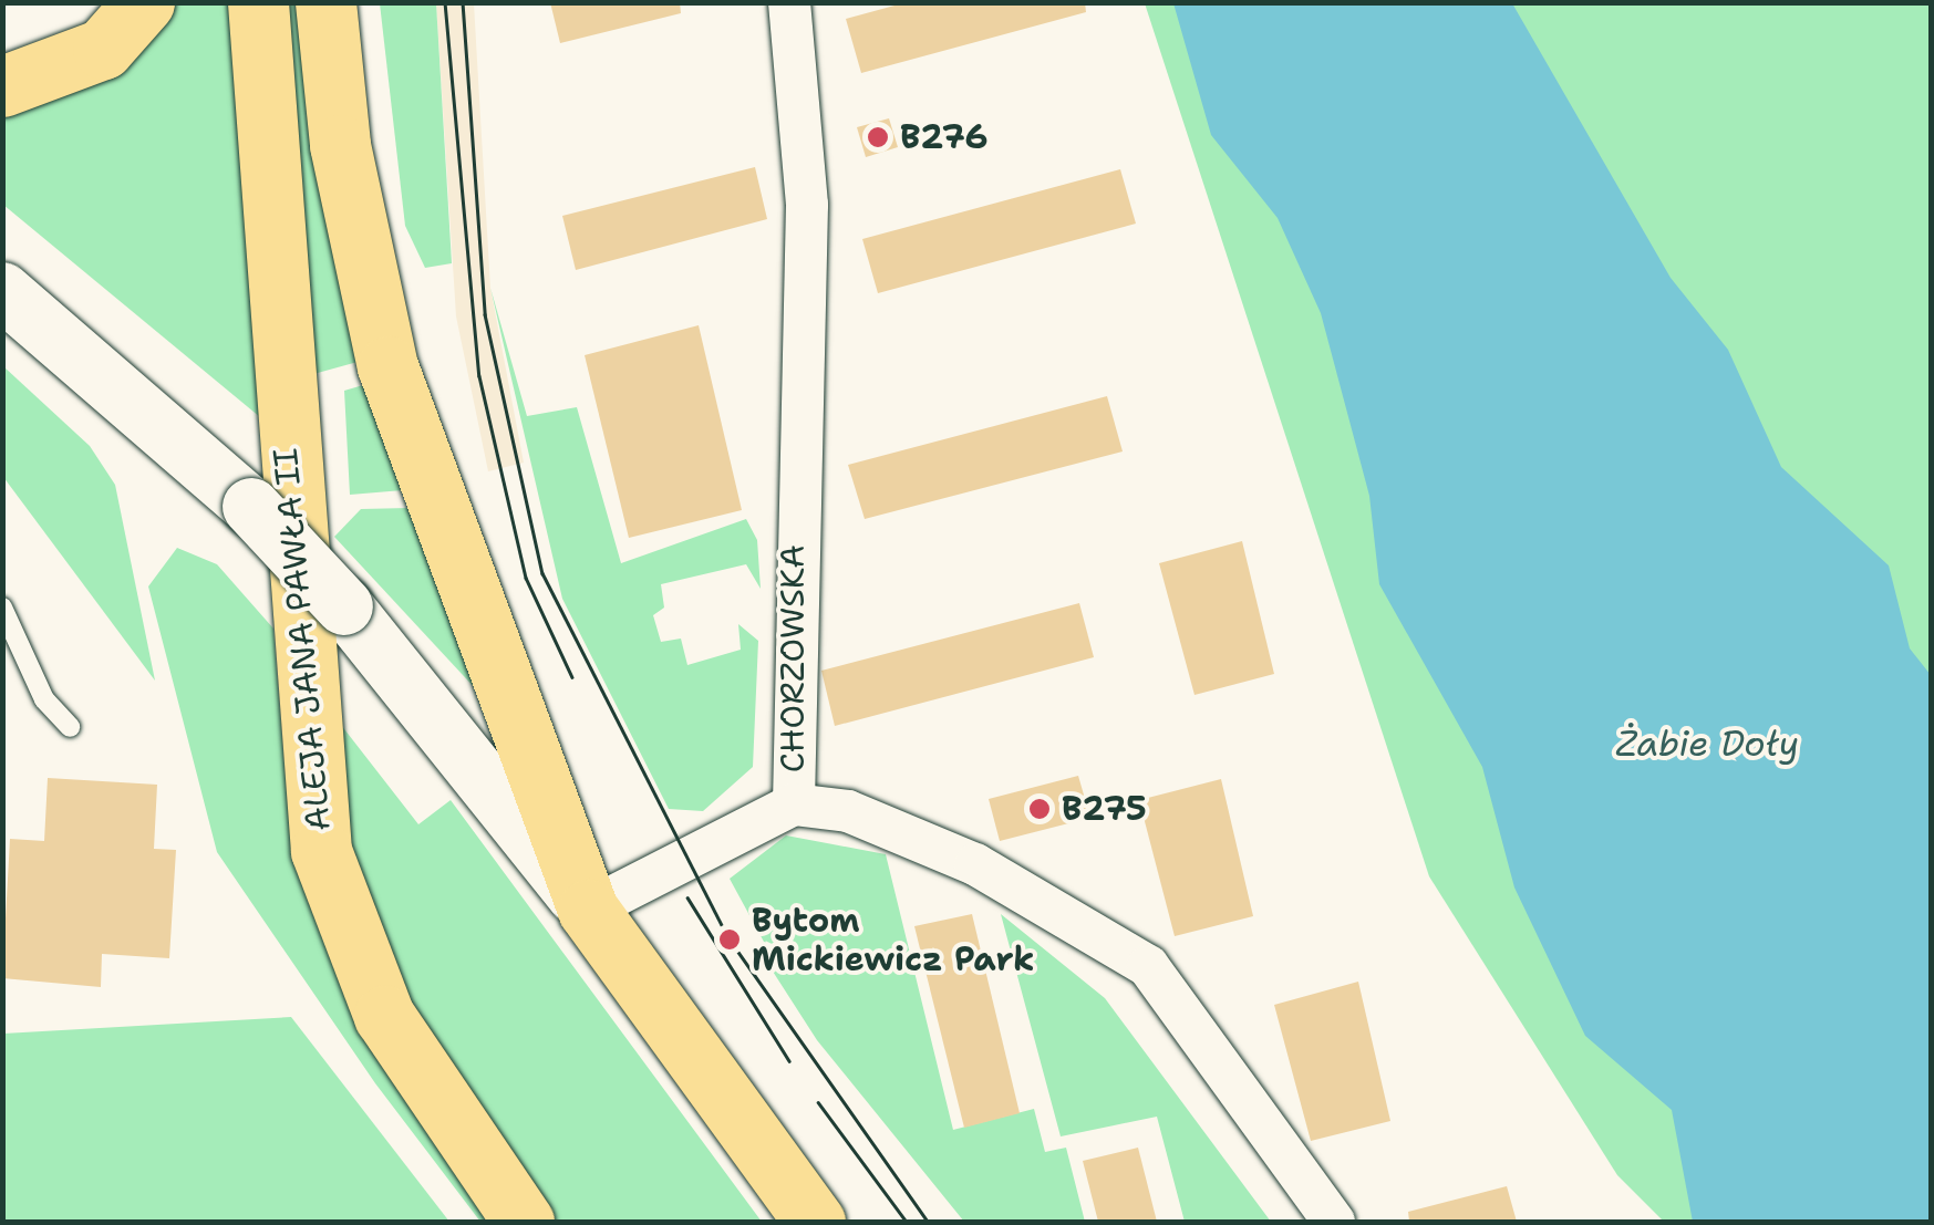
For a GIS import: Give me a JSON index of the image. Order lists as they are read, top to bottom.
{
  "streets": {
    "main road": ["ALEJA JANA PAWŁA II"],
    "street": ["CHORZOWSKA"]
  },
  "water": ["Żabie Doły"],
  "places": ["B276", "B275", "Bytom Mickiewicz Park"]
}
